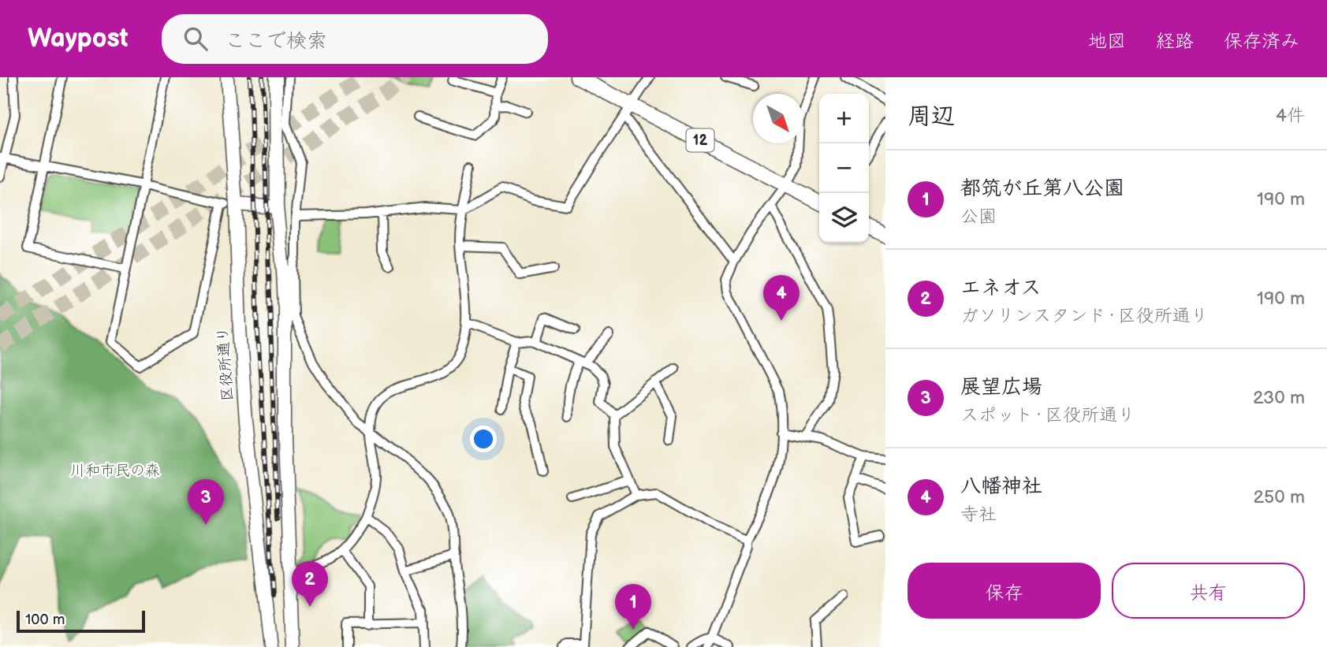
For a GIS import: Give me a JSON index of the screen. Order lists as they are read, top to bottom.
{
  "streets": {
    "main road": ["12"],
    "street": ["区役所通り"]
  },
  "parks": ["川和市民の森"],
  "scale_bar": "100 m",
  "north": "bottom right",
  "page": {
    "header": "Waypost",
    "search": "ここで検索",
    "nav": ["地図", "経路", "保存済み"],
    "heading": ["周辺", "4件"],
    "map_buttons": ["+", "−"],
    "list": [
      {
        "mark": "1",
        "name": "都筑が丘第八公園",
        "note": "公園",
        "value": "190 m"
      },
      {
        "mark": "2",
        "name": "エネオス",
        "note": "ガソリンスタンド · 区役所通り",
        "value": "190 m"
      },
      {
        "mark": "3",
        "name": "展望広場",
        "note": "スポット · 区役所通り",
        "value": "230 m"
      },
      {
        "mark": "4",
        "name": "八幡神社",
        "note": "寺社",
        "value": "250 m"
      }
    ],
    "pins": [
      "4",
      "3",
      "2",
      "1"
    ],
    "buttons": ["保存", "共有"],
    "scale": "100 m"
  }
}
